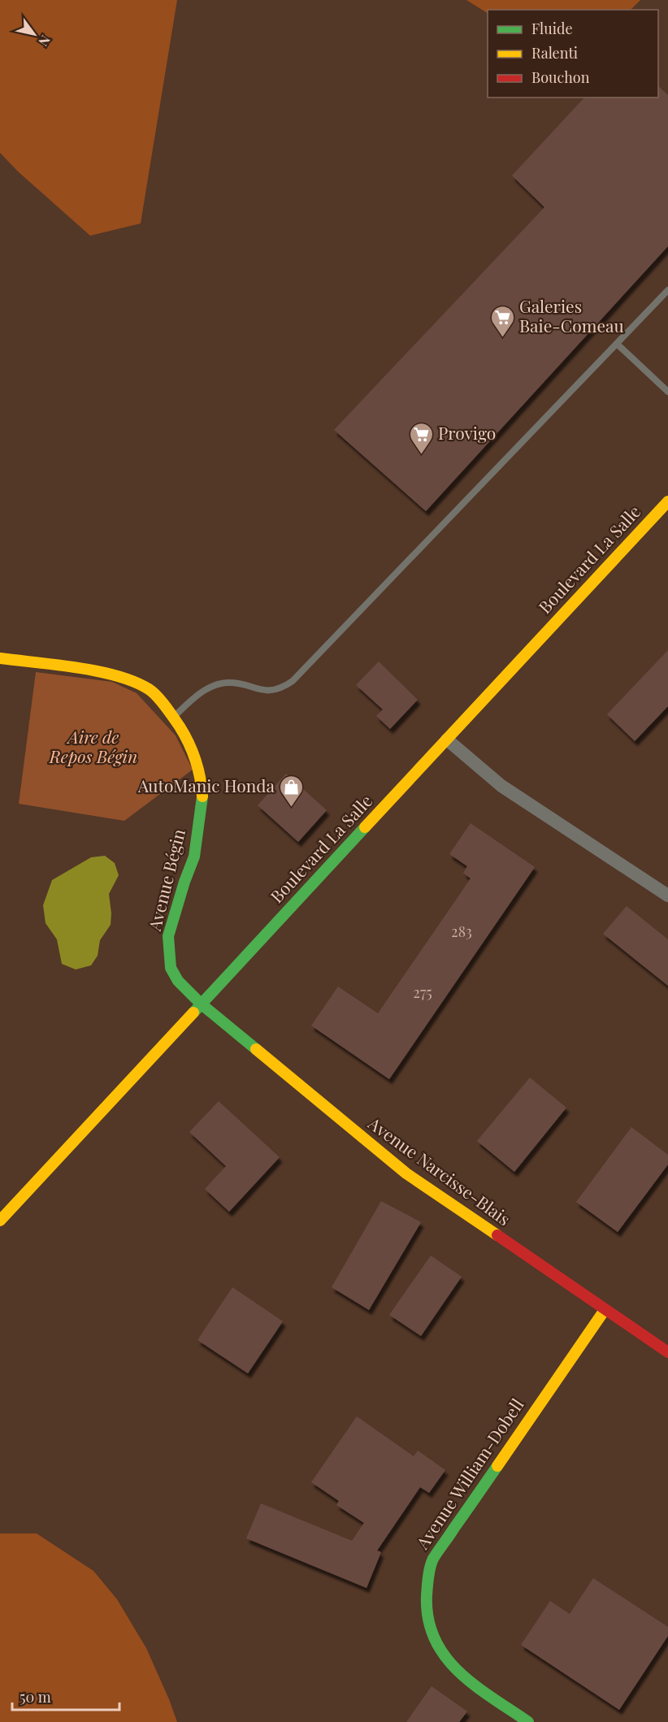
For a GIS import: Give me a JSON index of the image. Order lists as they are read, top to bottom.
{
  "streets": {
    "street": [
      "Boulevard La Salle",
      "Avenue Bégin",
      "Avenue Narcisse-Blais",
      "Avenue William-Dobell"
    ]
  },
  "crossings": [
    ["Boulevard La Salle", "Avenue Bégin"],
    ["Boulevard La Salle", "Avenue Narcisse-Blais"],
    ["Avenue Bégin", "Avenue Narcisse-Blais"],
    ["Avenue Narcisse-Blais", "Avenue William-Dobell"]
  ],
  "parks": ["Aire de Repos Bégin"],
  "places": {
    "supermarket": ["Galeries Baie-Comeau", "Provigo"],
    "shop": ["AutoManic Honda"]
  },
  "house_numbers": ["283", "275"],
  "legend": ["Fluide", "Ralenti", "Bouchon"],
  "scale_bar": "50 m",
  "north": "bottom right"
}
